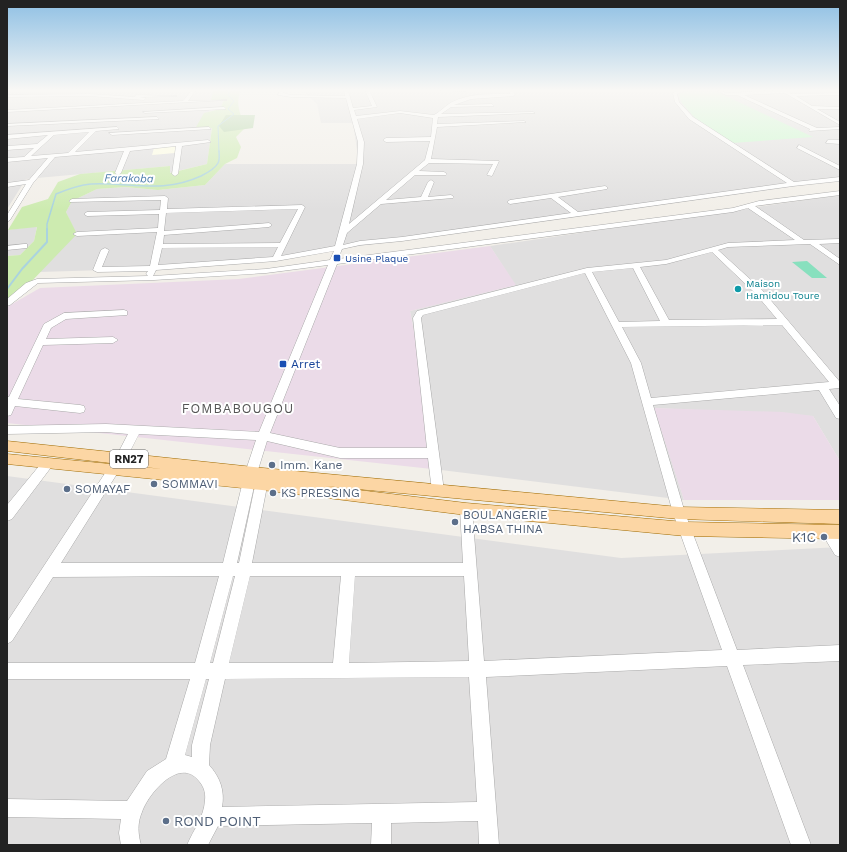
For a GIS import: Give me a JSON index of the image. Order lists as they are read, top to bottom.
{
  "streets": {
    "main road": ["RN27"]
  },
  "districts": ["FOMBABOUGOU"],
  "water": ["Farakoba"],
  "places": {
    "transit": ["Usine Plaque", "Arret"],
    "other": [
      "Maison Hamidou Toure",
      "Imm. Kane",
      "SOMMAVI",
      "SOMAYAF",
      "KS PRESSING",
      "BOULANGERIE HABSA THINA",
      "K1C",
      "ROND POINT"
    ]
  }
}
